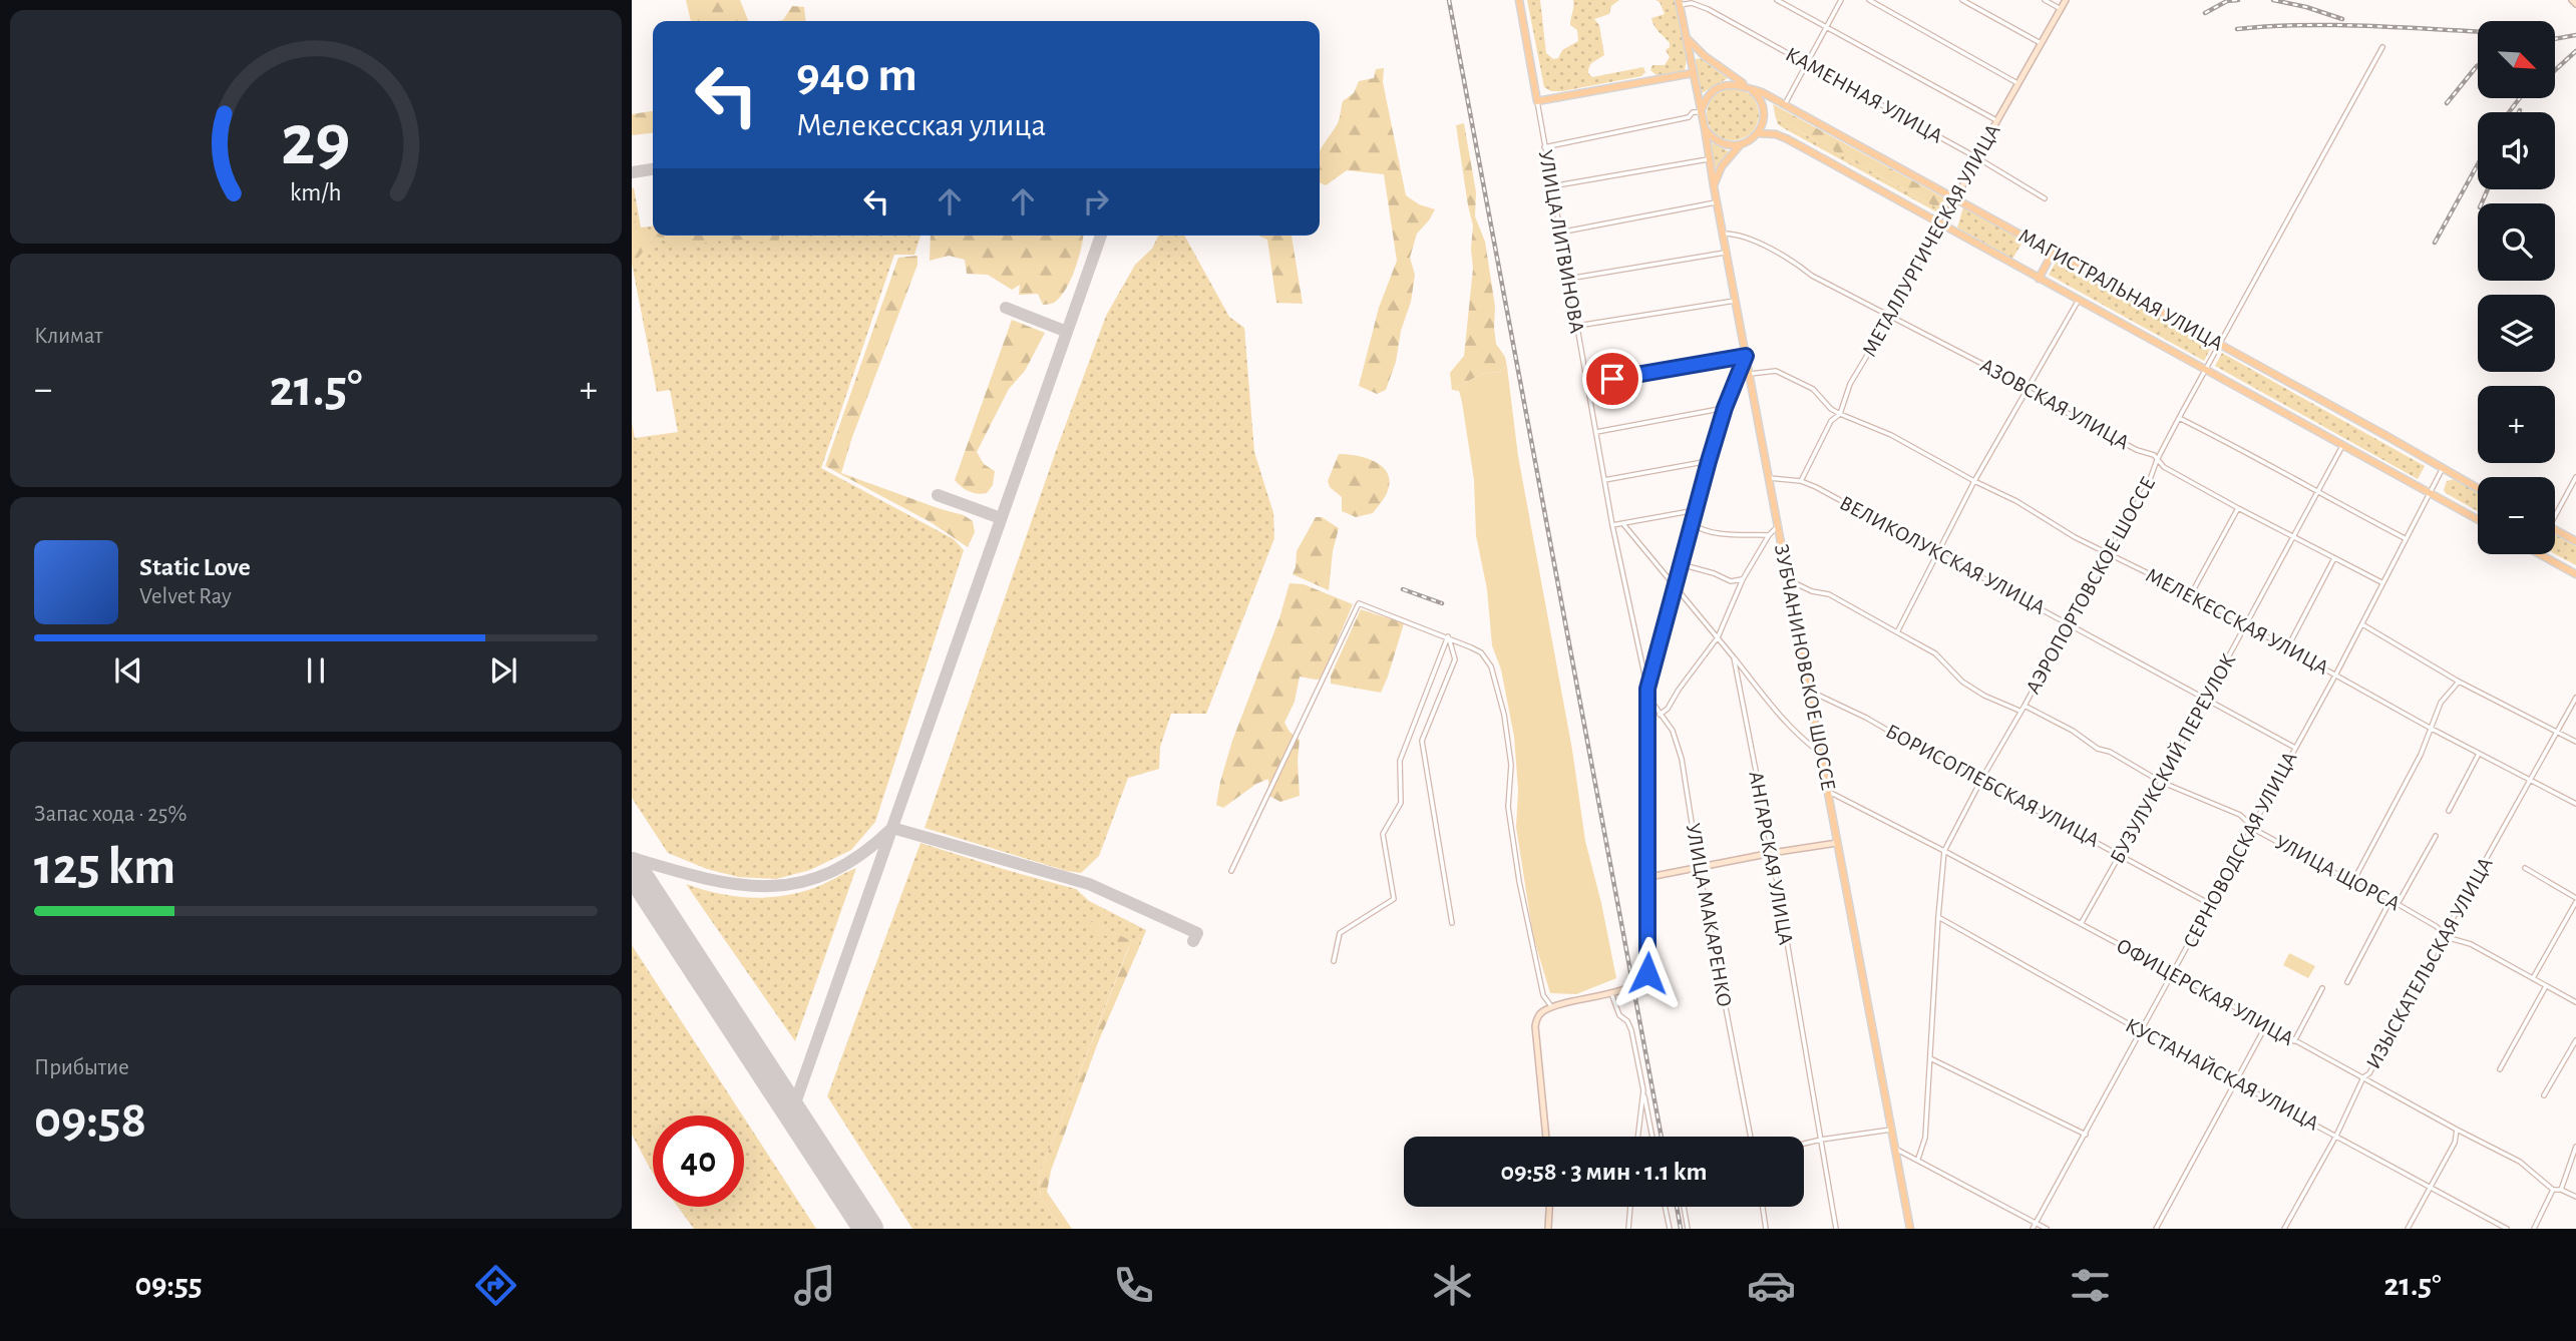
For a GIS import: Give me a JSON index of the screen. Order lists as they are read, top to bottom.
{
  "streets": {
    "main road": ["УЛИЦА ЛИТВИНОВА", "МАГИСТРАЛЬНАЯ УЛИЦА", "ЗУБЧАНИНОВСКОЕ ШОССЕ"],
    "street": [
      "КАМЕННАЯ УЛИЦА",
      "МЕТАЛЛУРГИЧЕСКАЯ УЛИЦА",
      "АЗОВСКАЯ УЛИЦА",
      "ВЕЛИКОЛУКСКАЯ УЛИЦА",
      "АЭРОПОРТОВСКОЕ ШОССЕ",
      "МЕЛЕКЕССКАЯ УЛИЦА",
      "БУЗУЛУКСКИЙ ПЕРЕУЛОК",
      "БОРИСОГЛЕБСКАЯ УЛИЦА",
      "СЕРНОВОДСКАЯ УЛИЦА",
      "АНГАРСКАЯ УЛИЦА",
      "УЛИЦА ЩОРСА",
      "УЛИЦА МАКАРЕНКО",
      "ИЗЫСКАТЕЛЬСКАЯ УЛИЦА",
      "ОФИЦЕРСКАЯ УЛИЦА",
      "КУСТАНАЙСКАЯ УЛИЦА"
    ]
  },
  "crossings": [
    ["КАМЕННАЯ УЛИЦА", "МЕТАЛЛУРГИЧЕСКАЯ УЛИЦА"],
    ["МЕТАЛЛУРГИЧЕСКАЯ УЛИЦА", "МАГИСТРАЛЬНАЯ УЛИЦА"],
    ["МЕТАЛЛУРГИЧЕСКАЯ УЛИЦА", "АЗОВСКАЯ УЛИЦА"],
    ["МЕТАЛЛУРГИЧЕСКАЯ УЛИЦА", "ВЕЛИКОЛУКСКАЯ УЛИЦА"],
    ["МЕТАЛЛУРГИЧЕСКАЯ УЛИЦА", "МЕЛЕКЕССКАЯ УЛИЦА"],
    ["УЛИЦА ЛИТВИНОВА", "УЛИЦА МАКАРЕНКО"],
    ["МАГИСТРАЛЬНАЯ УЛИЦА", "АЭРОПОРТОВСКОЕ ШОССЕ"],
    ["МАГИСТРАЛЬНАЯ УЛИЦА", "ЗУБЧАНИНОВСКОЕ ШОССЕ"],
    ["МАГИСТРАЛЬНАЯ УЛИЦА", "БУЗУЛУКСКИЙ ПЕРЕУЛОК"],
    ["МАГИСТРАЛЬНАЯ УЛИЦА", "СЕРНОВОДСКАЯ УЛИЦА"],
    ["АЗОВСКАЯ УЛИЦА", "АЭРОПОРТОВСКОЕ ШОССЕ"],
    ["АЗОВСКАЯ УЛИЦА", "ЗУБЧАНИНОВСКОЕ ШОССЕ"],
    ["АЗОВСКАЯ УЛИЦА", "БУЗУЛУКСКИЙ ПЕРЕУЛОК"],
    ["АЗОВСКАЯ УЛИЦА", "СЕРНОВОДСКАЯ УЛИЦА"],
    ["ВЕЛИКОЛУКСКАЯ УЛИЦА", "АЭРОПОРТОВСКОЕ ШОССЕ"],
    ["ВЕЛИКОЛУКСКАЯ УЛИЦА", "ЗУБЧАНИНОВСКОЕ ШОССЕ"],
    ["ВЕЛИКОЛУКСКАЯ УЛИЦА", "БУЗУЛУКСКИЙ ПЕРЕУЛОК"],
    ["ВЕЛИКОЛУКСКАЯ УЛИЦА", "СЕРНОВОДСКАЯ УЛИЦА"],
    ["АЭРОПОРТОВСКОЕ ШОССЕ", "МЕЛЕКЕССКАЯ УЛИЦА"],
    ["АЭРОПОРТОВСКОЕ ШОССЕ", "БОРИСОГЛЕБСКАЯ УЛИЦА"],
    ["АЭРОПОРТОВСКОЕ ШОССЕ", "УЛИЦА ЩОРСА"],
    ["АЭРОПОРТОВСКОЕ ШОССЕ", "ОФИЦЕРСКАЯ УЛИЦА"],
    ["АЭРОПОРТОВСКОЕ ШОССЕ", "КУСТАНАЙСКАЯ УЛИЦА"],
    ["МЕЛЕКЕССКАЯ УЛИЦА", "ЗУБЧАНИНОВСКОЕ ШОССЕ"],
    ["МЕЛЕКЕССКАЯ УЛИЦА", "БУЗУЛУКСКИЙ ПЕРЕУЛОК"],
    ["МЕЛЕКЕССКАЯ УЛИЦА", "СЕРНОВОДСКАЯ УЛИЦА"],
    ["МЕЛЕКЕССКАЯ УЛИЦА", "ИЗЫСКАТЕЛЬСКАЯ УЛИЦА"],
    ["ЗУБЧАНИНОВСКОЕ ШОССЕ", "БОРИСОГЛЕБСКАЯ УЛИЦА"],
    ["ЗУБЧАНИНОВСКОЕ ШОССЕ", "ОФИЦЕРСКАЯ УЛИЦА"],
    ["БУЗУЛУКСКИЙ ПЕРЕУЛОК", "БОРИСОГЛЕБСКАЯ УЛИЦА"],
    ["БУЗУЛУКСКИЙ ПЕРЕУЛОК", "УЛИЦА ЩОРСА"],
    ["БУЗУЛУКСКИЙ ПЕРЕУЛОК", "ОФИЦЕРСКАЯ УЛИЦА"],
    ["БОРИСОГЛЕБСКАЯ УЛИЦА", "СЕРНОВОДСКАЯ УЛИЦА"],
    ["СЕРНОВОДСКАЯ УЛИЦА", "УЛИЦА ЩОРСА"],
    ["СЕРНОВОДСКАЯ УЛИЦА", "ОФИЦЕРСКАЯ УЛИЦА"],
    ["СЕРНОВОДСКАЯ УЛИЦА", "КУСТАНАЙСКАЯ УЛИЦА"],
    ["УЛИЦА ЩОРСА", "ИЗЫСКАТЕЛЬСКАЯ УЛИЦА"],
    ["ИЗЫСКАТЕЛЬСКАЯ УЛИЦА", "ОФИЦЕРСКАЯ УЛИЦА"],
    ["ИЗЫСКАТЕЛЬСКАЯ УЛИЦА", "КУСТАНАЙСКАЯ УЛИЦА"]
  ],
  "north": "bottom right",
  "page": {
    "map_buttons": ["+", "−"],
    "turn": ["940 m", "Мелекесская улица"],
    "tile": [
      "Климат",
      ["Запас хода · 25%", "125 km"],
      ["Прибытие", "09:58"]
    ],
    "heat": ["−", "21.5°", "+"],
    "song": ["Static Love", "Velvet Ray"],
    "limit": "40",
    "trip": "09:58 · 3 мин · 1.1 km",
    "tabs": ["09:55", "21.5°"],
    "gauge": ["29", "km/h"]
  }
}
